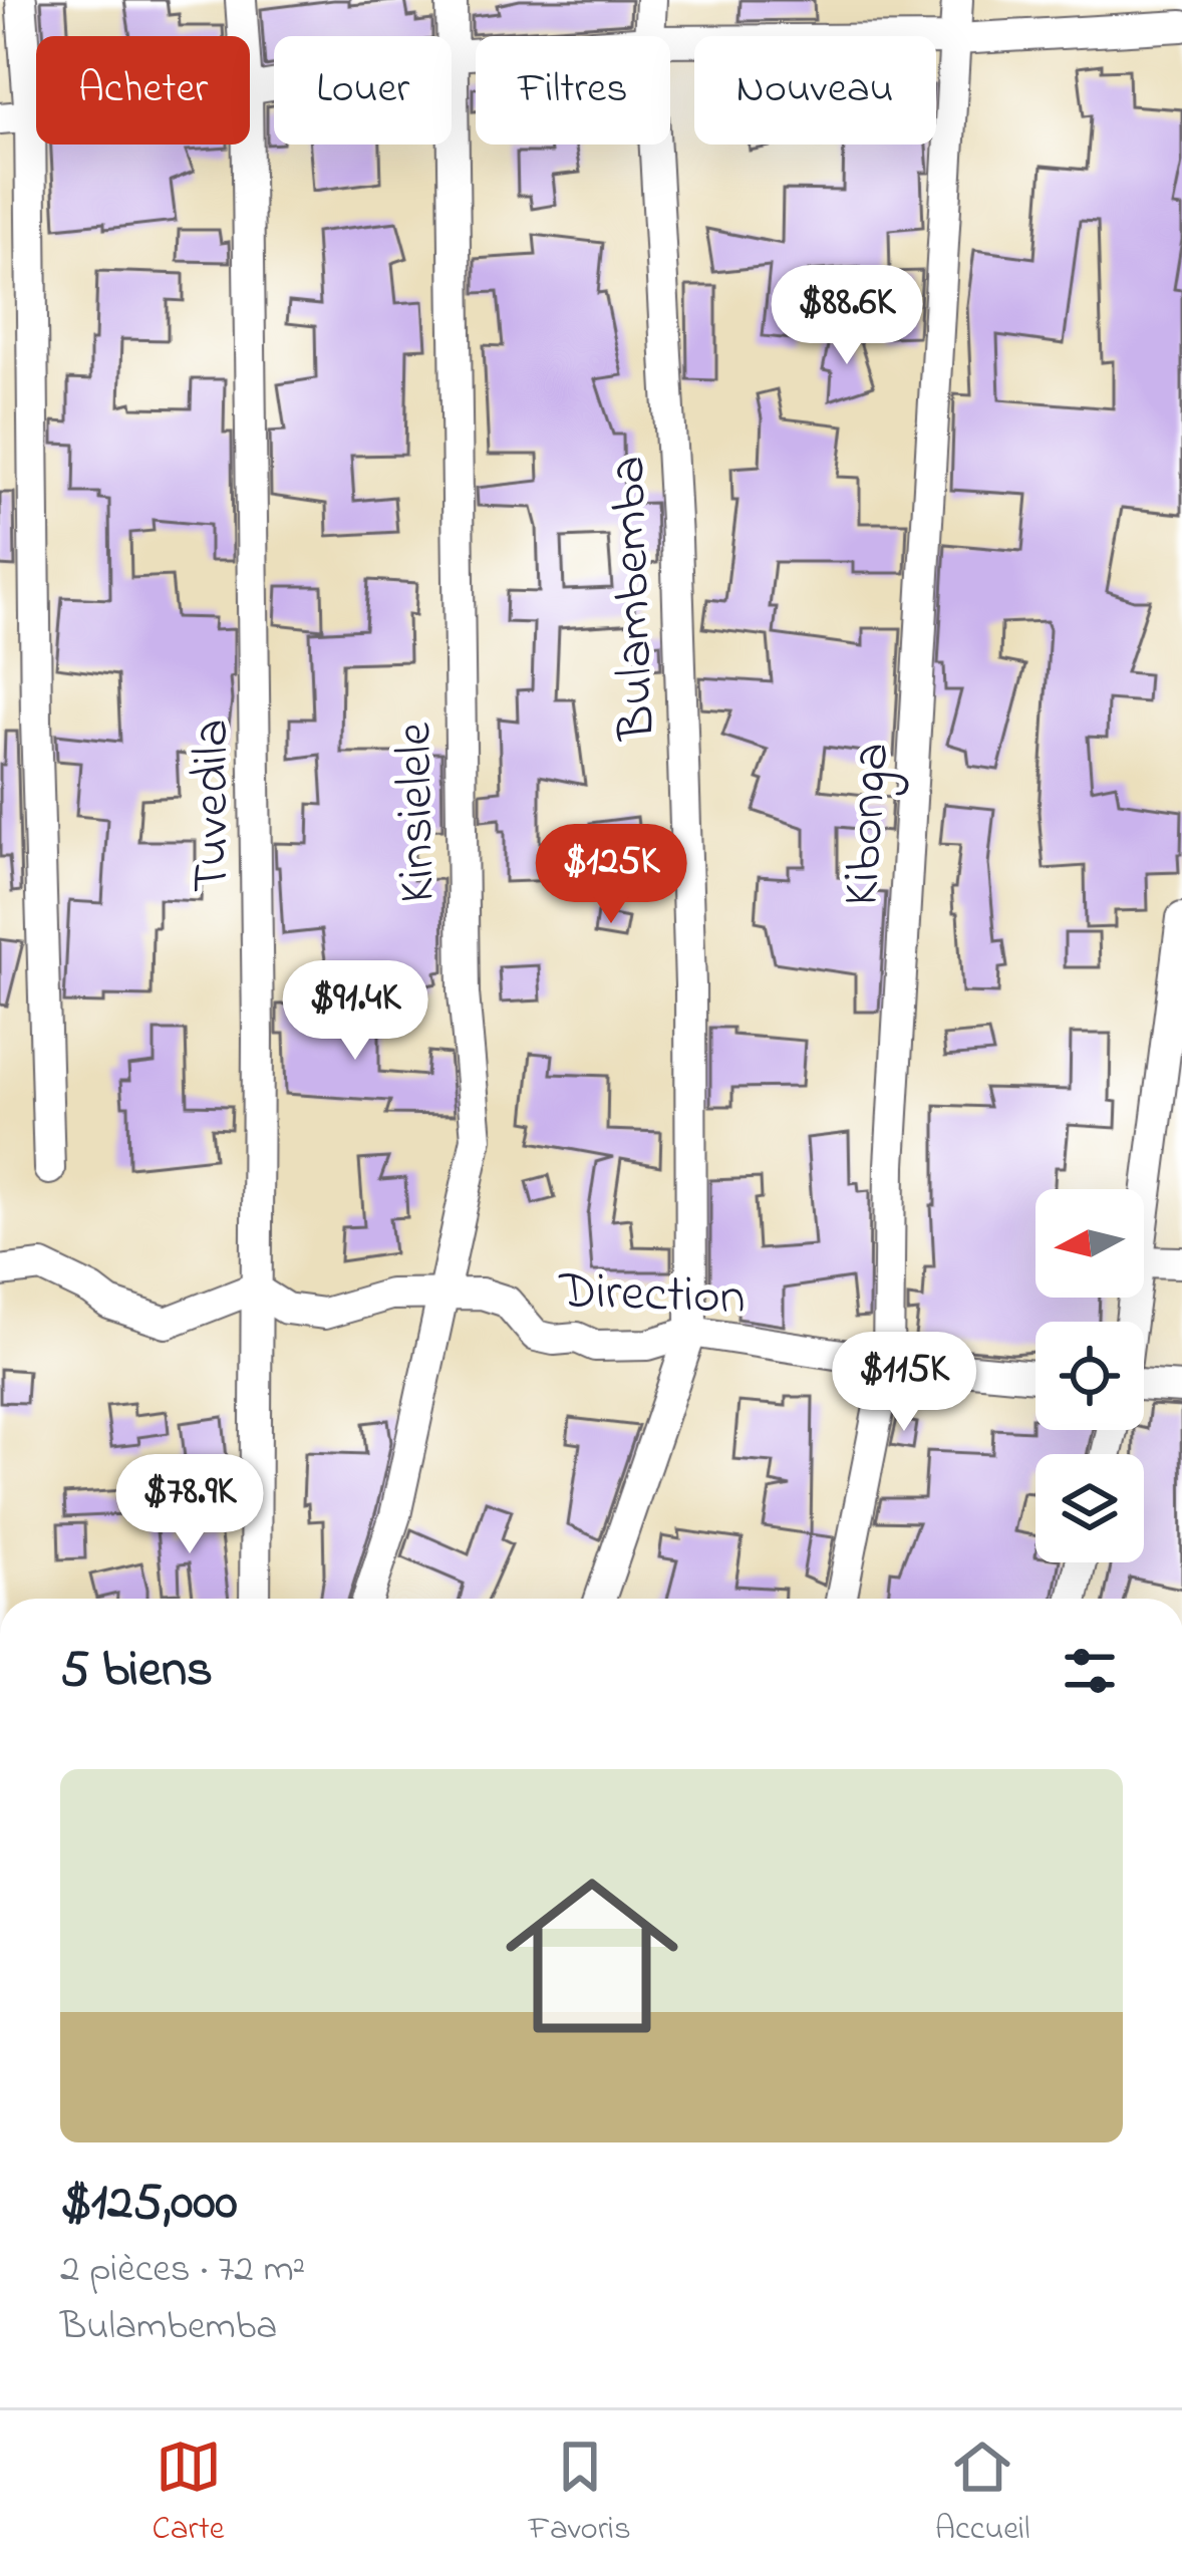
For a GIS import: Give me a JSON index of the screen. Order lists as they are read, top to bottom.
{
  "streets": {
    "street": [
      "Bulambemba",
      "Tuvedila",
      "Kinsielele",
      "Kibonga",
      "Direction"
    ]
  },
  "crossings": [
    ["Bulambemba", "Direction"],
    ["Tuvedila", "Direction"],
    ["Kinsielele", "Direction"],
    ["Kibonga", "Direction"]
  ],
  "north": "left",
  "page": {
    "chip": [
      "Acheter",
      "Louer",
      "Filtres",
      "Nouveau"
    ],
    "price": [
      "$88.6K",
      "$125K",
      "$91.4K",
      "$115K",
      "$78.9K"
    ],
    "heading": "5 biens",
    "list": [
      {
        "name": "$125,000",
        "note": "2 pièces · 72 m² · Bulambemba"
      }
    ],
    "tabs": ["Carte", "Favoris", "Accueil"]
  }
}
